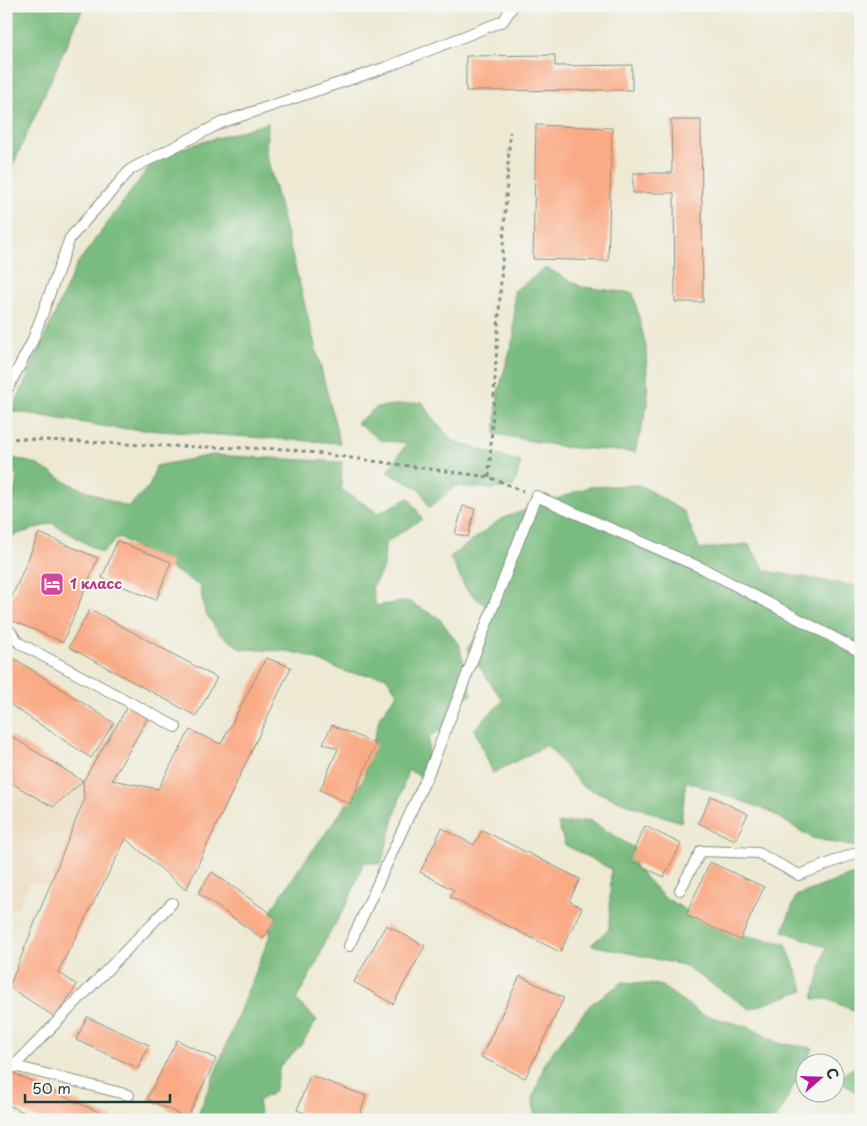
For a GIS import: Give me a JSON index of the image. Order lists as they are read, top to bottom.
{
  "places": {
    "hotel": ["1 класс"]
  },
  "scale_bar": "50 m",
  "north": "right"
}
